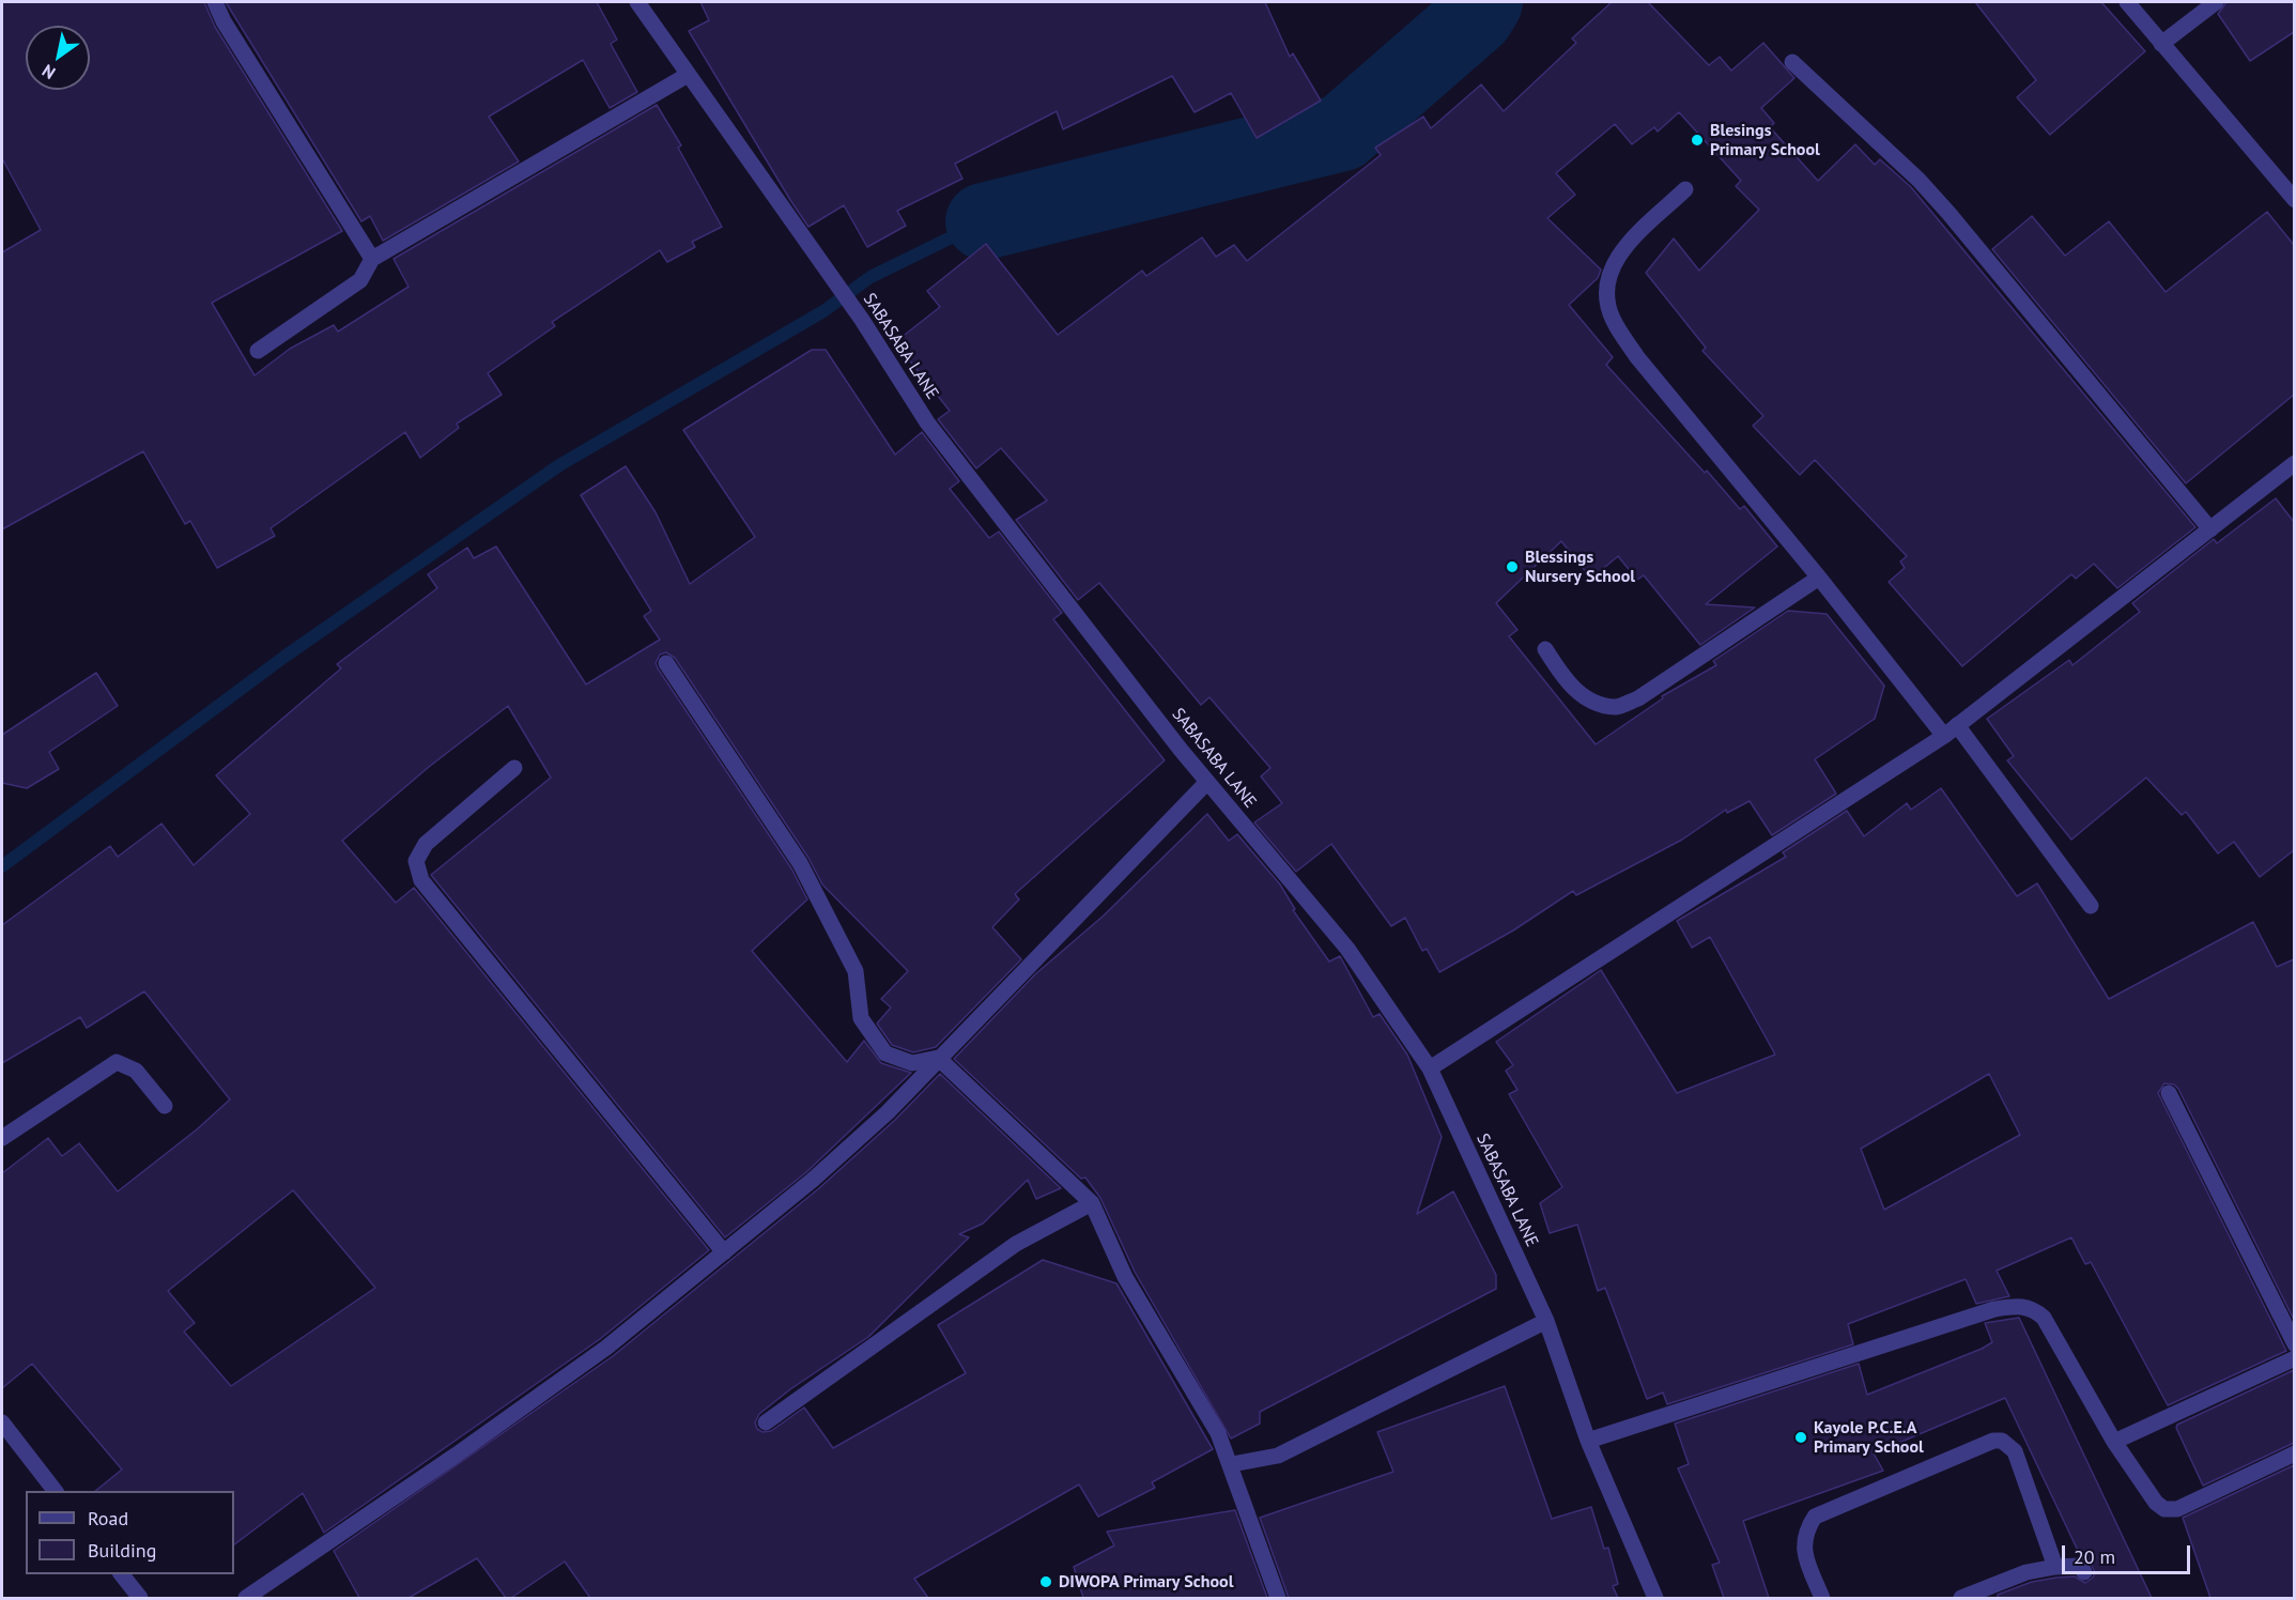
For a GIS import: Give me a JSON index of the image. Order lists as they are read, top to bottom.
{
  "streets": {
    "street": ["SABASABA LANE"]
  },
  "places": [
    "Blesings Primary School",
    "Blessings Nursery School",
    "Kayole P.C.E.A Primary School",
    "DIWOPA Primary School"
  ],
  "legend": ["Road", "Building"],
  "scale_bar": "20 m",
  "north": "bottom left"
}
